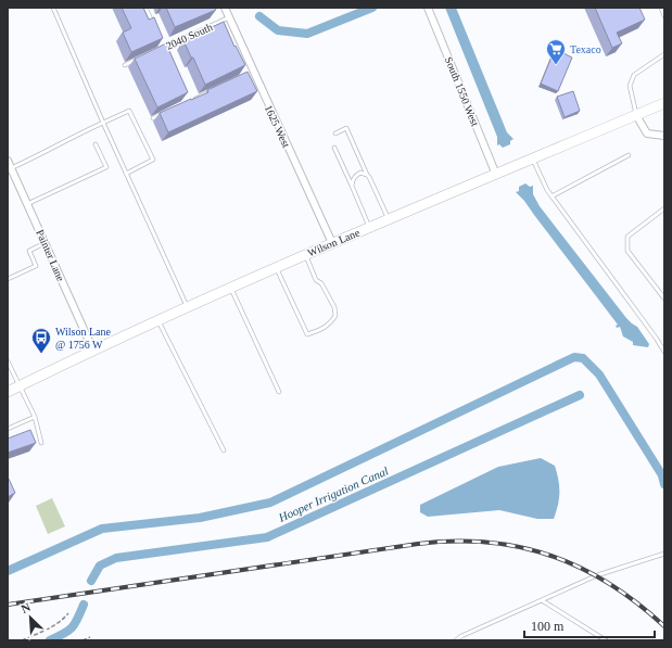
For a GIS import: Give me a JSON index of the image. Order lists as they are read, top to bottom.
{
  "streets": {
    "main road": ["Wilson Lane"],
    "street": ["South 1550 West", "1625 West", "Painter Lane"],
    "lane": ["2040 South"]
  },
  "crossings": [
    ["2040 South", "1625 West"],
    ["South 1550 West", "Wilson Lane"],
    ["1625 West", "Wilson Lane"],
    ["Wilson Lane", "Painter Lane"]
  ],
  "water": ["Hooper Irrigation Canal"],
  "places": {
    "supermarket": ["Texaco"],
    "bus stop": ["Wilson Lane @ 1756 W"]
  },
  "scale_bar": "100 m",
  "north": "top left"
}
